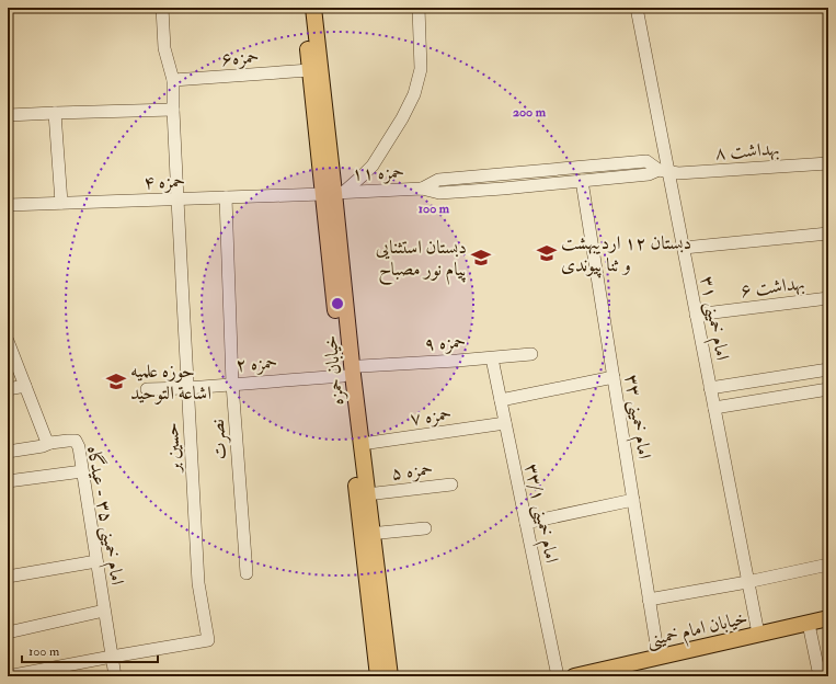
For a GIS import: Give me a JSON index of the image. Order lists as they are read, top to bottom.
{
  "streets": {
    "main road": ["خیابان حمزه", "خیابان امام خمینی"],
    "street": [
      "حمزه۶",
      "بهداشت ۸",
      "حمزه ۱۱",
      "حمزه ۴",
      "بهداشت ۶",
      "امام خمینی ۳۱",
      "حمزه ۹",
      "حمزه ۲",
      "حمزه ۷",
      "امام خمینی ۳۳",
      "نصرت",
      "حسین بر",
      "حمزه ۵",
      "امام خمینی ۳۳/۱",
      "امام خمینی ۳۵ - عیدگاه"
    ]
  },
  "crossings": [
    ["حمزه۶", "خیابان حمزه"],
    ["حمزه۶", "حسین بر"],
    ["بهداشت ۸", "امام خمینی ۳۱"],
    ["حمزه ۱۱", "حمزه ۴"],
    ["حمزه ۱۱", "خیابان حمزه"],
    ["حمزه ۴", "خیابان حمزه"],
    ["حمزه ۴", "نصرت"],
    ["حمزه ۴", "حسین بر"],
    ["بهداشت ۶", "امام خمینی ۳۱"],
    ["امام خمینی ۳۱", "خیابان امام خمینی"],
    ["حمزه ۹", "حمزه ۲"],
    ["حمزه ۹", "خیابان حمزه"],
    ["حمزه ۹", "امام خمینی ۳۳/۱"],
    ["حمزه ۲", "خیابان حمزه"],
    ["حمزه ۲", "نصرت"],
    ["حمزه ۲", "حسین بر"],
    ["خیابان حمزه", "حمزه ۷"],
    ["حمزه ۷", "امام خمینی ۳۳/۱"],
    ["امام خمینی ۳۳", "خیابان امام خمینی"],
    ["حسین بر", "امام خمینی ۳۵ - عیدگاه"]
  ],
  "places": {
    "school or university": ["دبستان ۱۲ اردیبهشت و ثنا پیوندی", "دبستان استثنایی پیام نور مصباح", "حوزه علمیه اشاعة التوحید"]
  },
  "scale_bar": "100 m",
  "rings": ["200 m", "100 m"]
}
